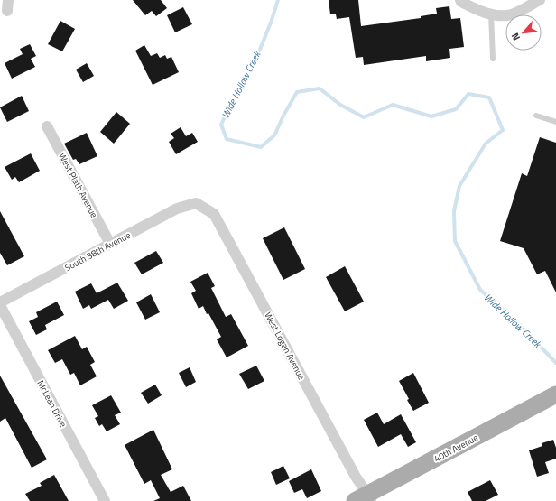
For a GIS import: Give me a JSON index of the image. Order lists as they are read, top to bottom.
{
  "streets": {
    "main road": ["40th Avenue"],
    "street": [
      "West Plath Avenue",
      "South 38th Avenue",
      "West Logan Avenue",
      "McLean Drive"
    ]
  },
  "crossings": [
    ["West Plath Avenue", "South 38th Avenue"],
    ["South 38th Avenue", "West Logan Avenue"],
    ["West Logan Avenue", "40th Avenue"]
  ],
  "water": ["Wide Hollow Creek"],
  "north": "bottom left"
}
